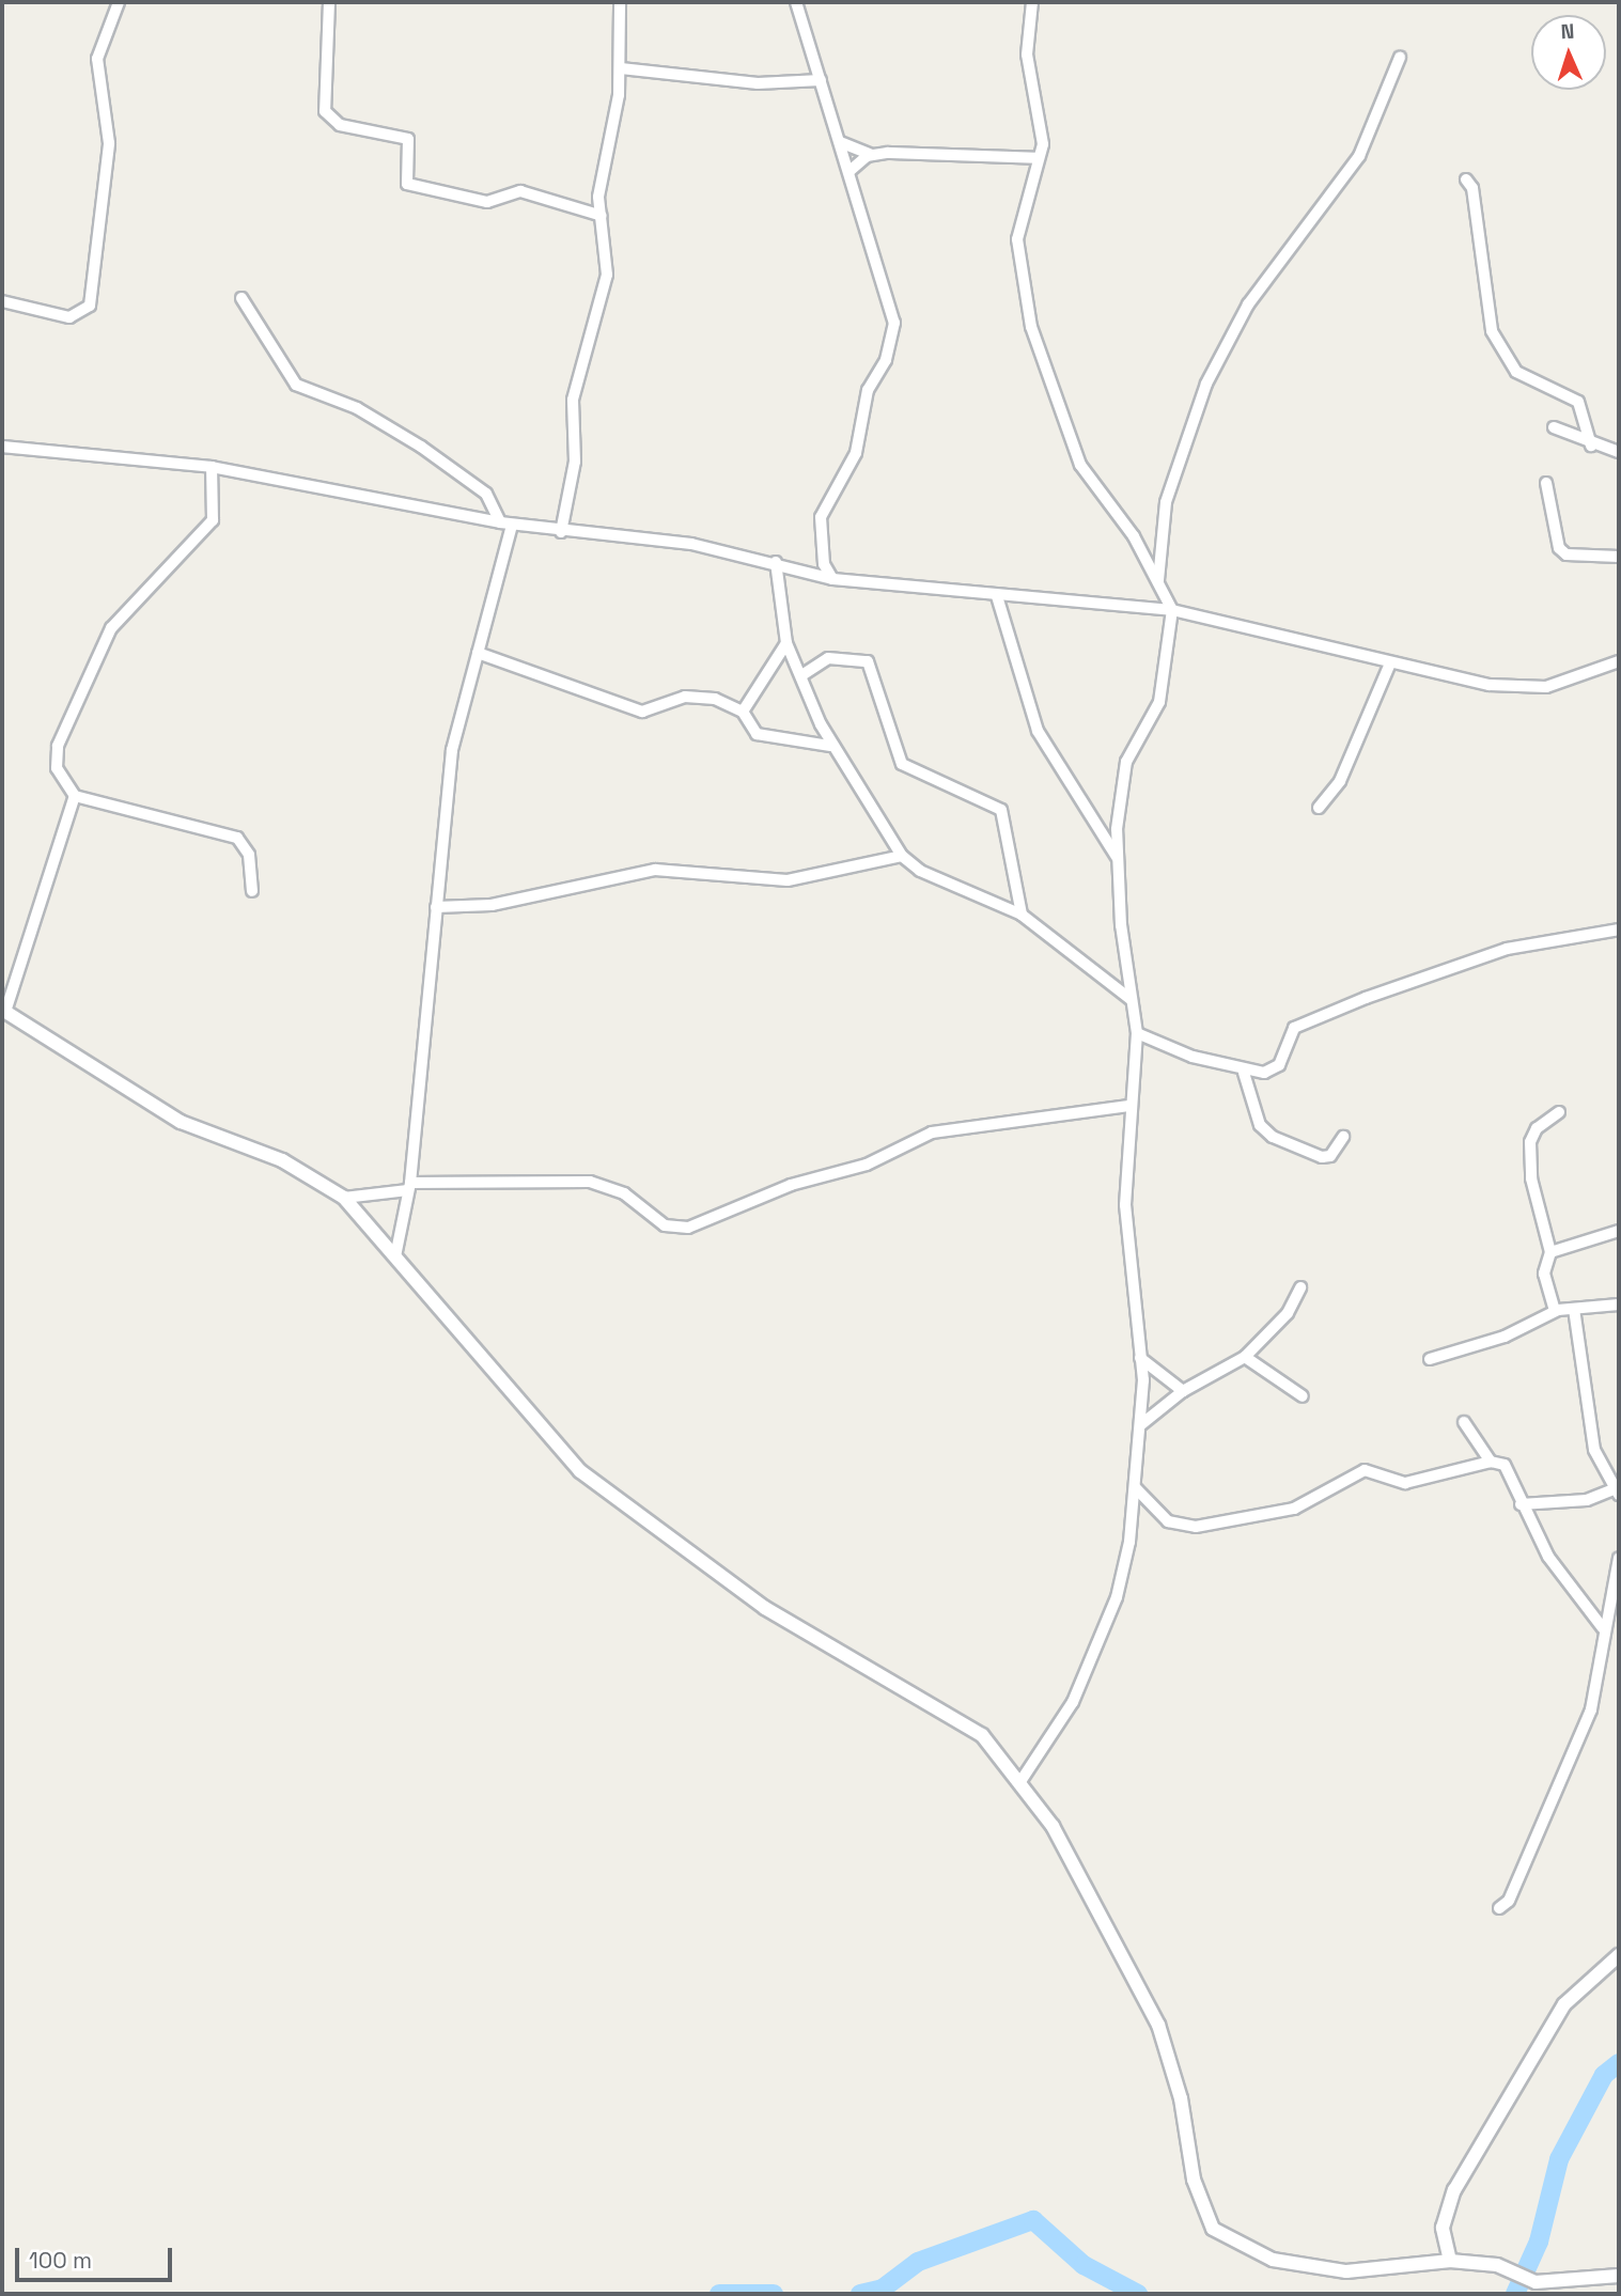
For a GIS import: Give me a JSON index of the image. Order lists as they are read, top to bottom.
{
  "scale_bar": "100 m",
  "north": "top"
}
